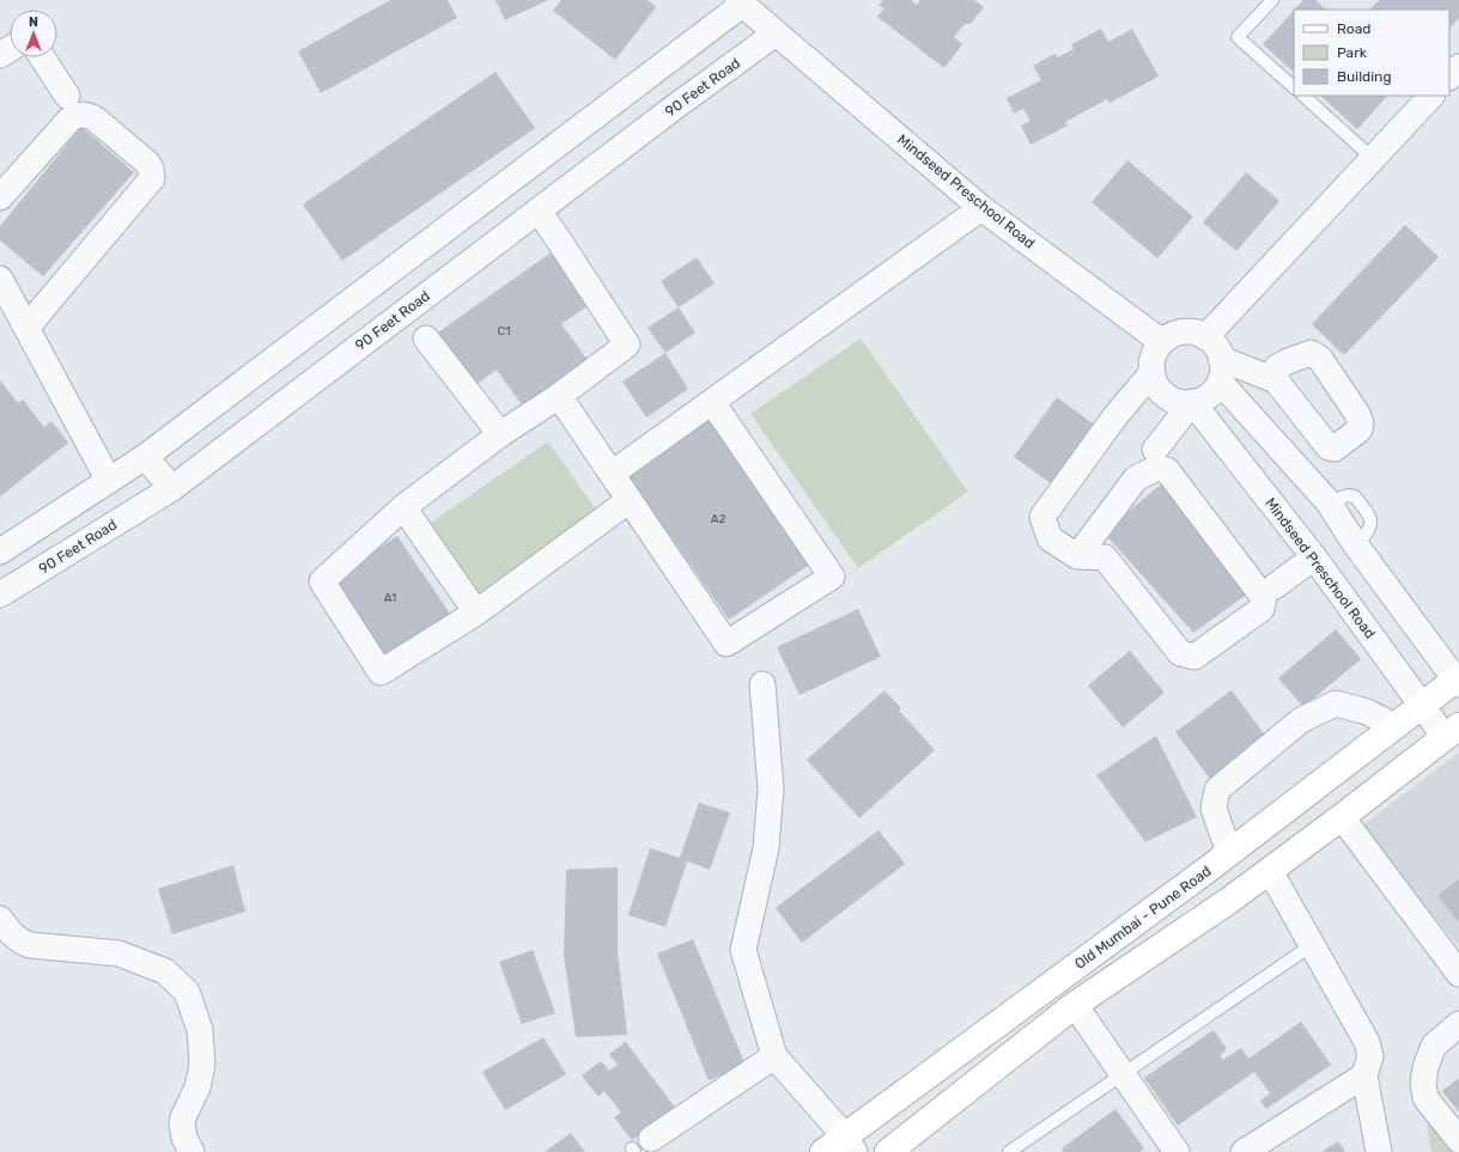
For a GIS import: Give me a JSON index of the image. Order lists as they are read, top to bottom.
{
  "streets": {
    "main road": ["Old Mumbai - Pune Road"],
    "street": ["90 Feet Road", "Mindseed Preschool Road"]
  },
  "crossings": [
    ["90 Feet Road", "Mindseed Preschool Road"],
    ["Mindseed Preschool Road", "Old Mumbai - Pune Road"]
  ],
  "house_numbers": ["C1", "A2", "A1"],
  "legend": ["Road", "Park", "Building"],
  "north": "top"
}
